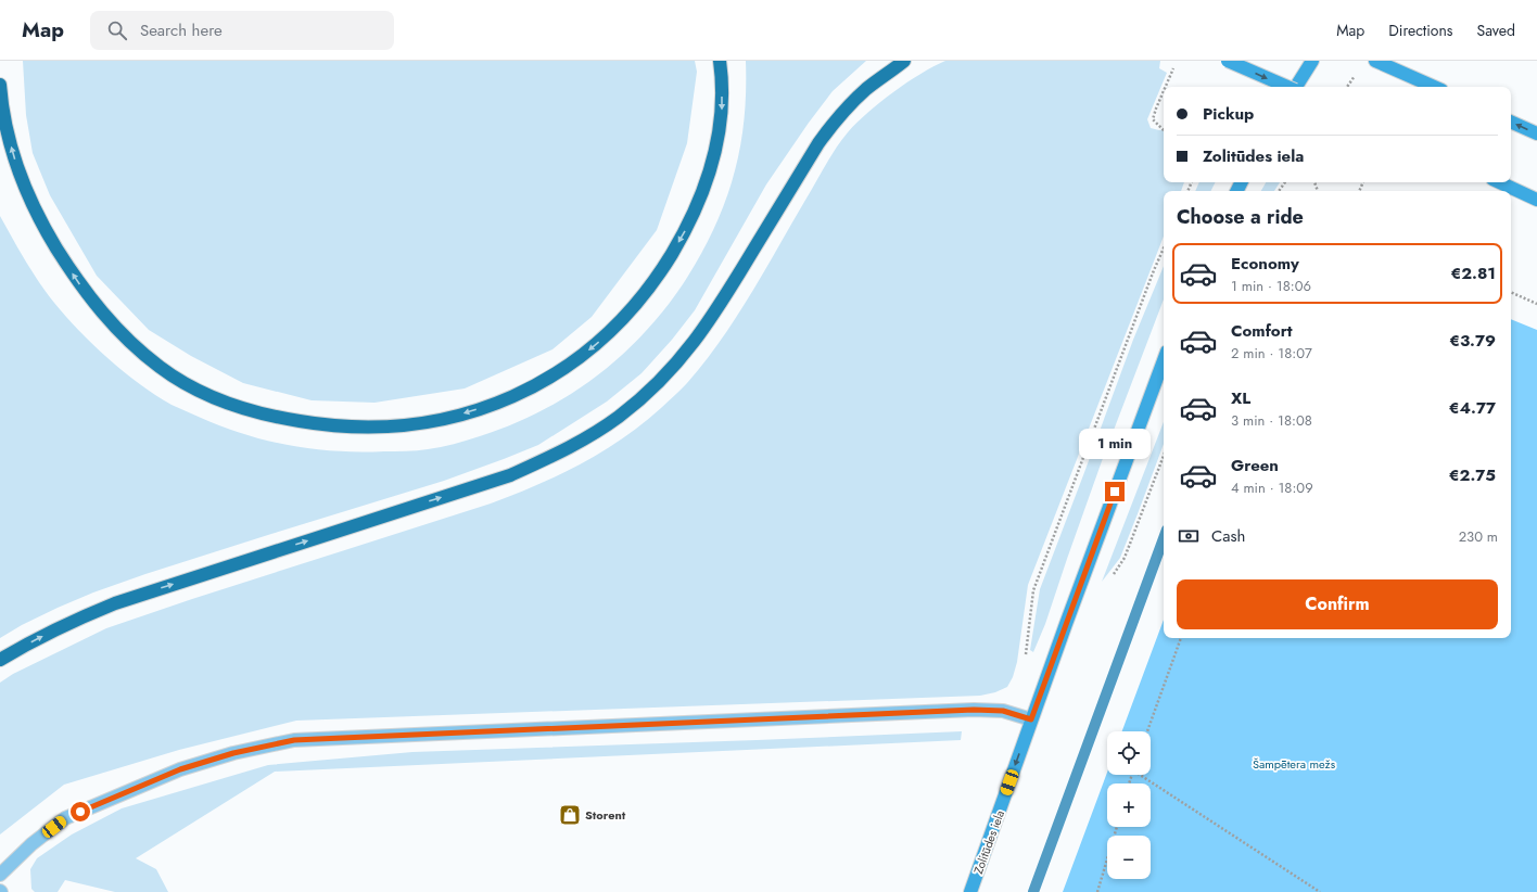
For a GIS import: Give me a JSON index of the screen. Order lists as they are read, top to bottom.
{
  "streets": {
    "street": ["Zolitūdes iela"]
  },
  "parks": ["Šampētera mežs"],
  "places": {
    "shop": ["Storent"]
  },
  "page": {
    "header": "Map",
    "search": "Search here",
    "nav": ["Map", "Directions", "Saved"],
    "banner": ["Pickup", "Zolitūdes iela"],
    "heading": "Choose a ride",
    "list": [
      {
        "name": "Economy",
        "note": "1 min · 18:06",
        "value": "€2.81"
      },
      {
        "name": "Comfort",
        "note": "2 min · 18:07",
        "value": "€3.79"
      },
      {
        "name": "XL",
        "note": "3 min · 18:08",
        "value": "€4.77"
      },
      {
        "name": "Green",
        "note": "4 min · 18:09",
        "value": "€2.75"
      }
    ],
    "bubble": "1 min",
    "pay": ["Cash", "230 m"],
    "buttons": "Confirm",
    "map_buttons": ["+", "−"]
  }
}
